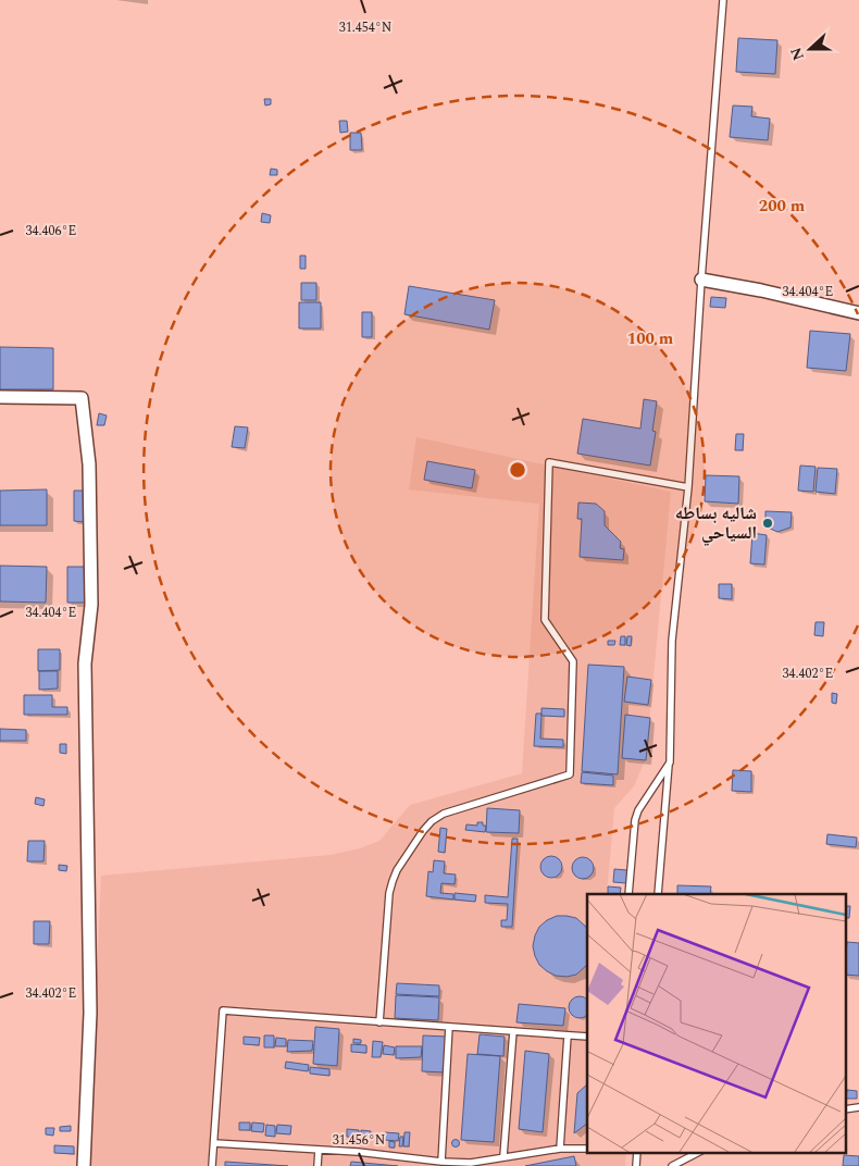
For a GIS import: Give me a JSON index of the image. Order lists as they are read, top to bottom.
{
  "places": ["شاليه بساطه السياحي"],
  "north": "left",
  "coordinates": [
    "31.454°N",
    "34.406°E",
    "34.404°E",
    "34.402°E",
    "31.456°N"
  ],
  "rings": ["200 m", "100 m"]
}
